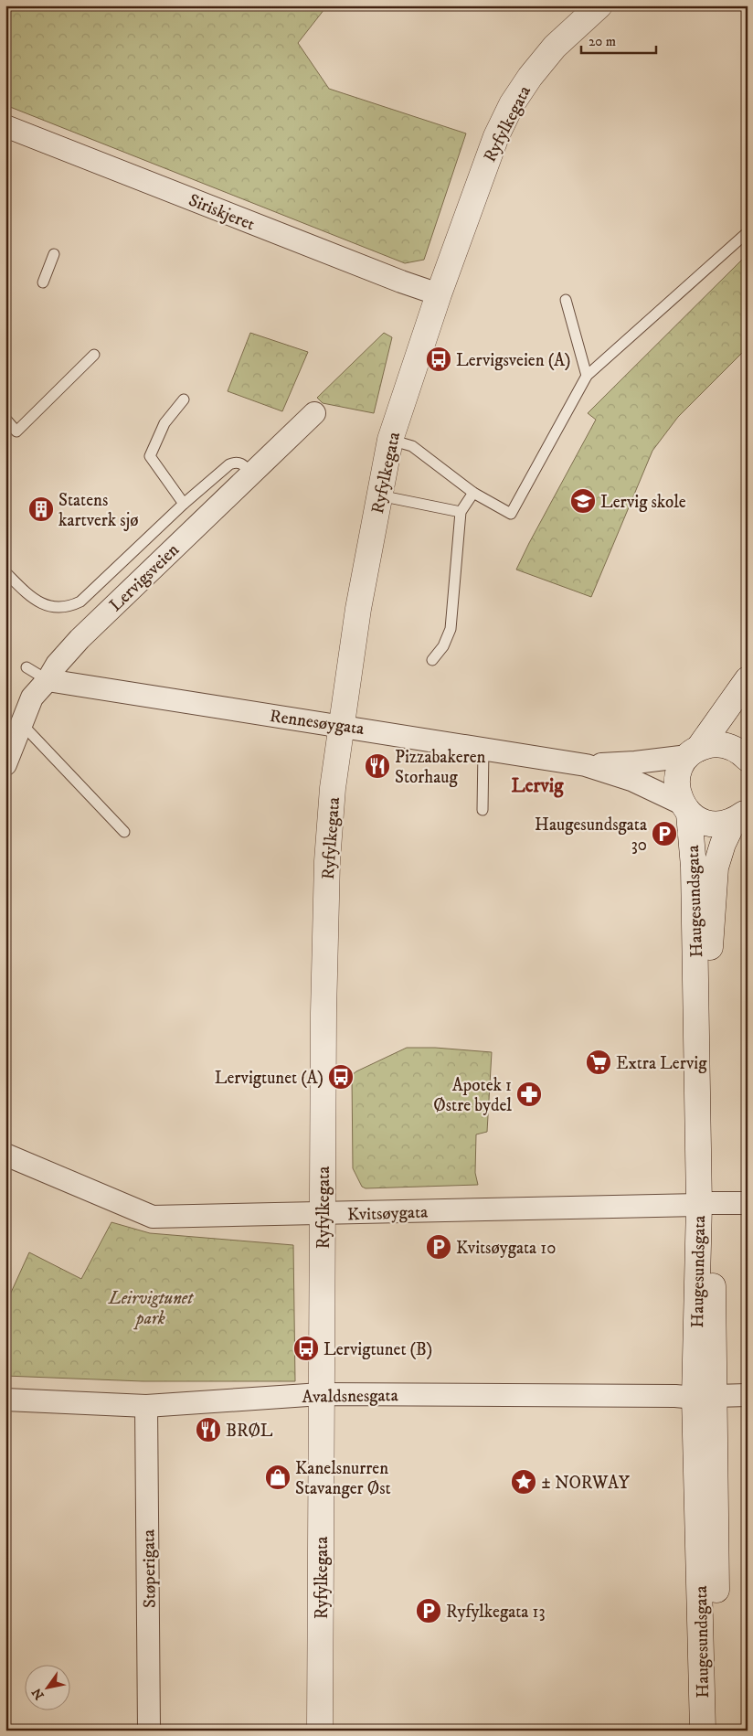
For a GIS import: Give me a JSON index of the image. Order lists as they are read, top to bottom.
{
  "streets": {
    "main road": ["Ryfylkegata", "Haugesundsgata"],
    "street": [
      "Siriskjeret",
      "Lervigsveien",
      "Rennesøygata",
      "Kvitsøygata",
      "Avaldsnesgata",
      "Støperigata"
    ]
  },
  "crossings": [
    ["Ryfylkegata", "Siriskjeret"],
    ["Ryfylkegata", "Rennesøygata"],
    ["Ryfylkegata", "Kvitsøygata"],
    ["Ryfylkegata", "Avaldsnesgata"],
    ["Lervigsveien", "Rennesøygata"],
    ["Rennesøygata", "Haugesundsgata"],
    ["Haugesundsgata", "Kvitsøygata"],
    ["Haugesundsgata", "Avaldsnesgata"],
    ["Avaldsnesgata", "Støperigata"]
  ],
  "districts": ["Lervig"],
  "parks": ["Leirvigtunet park"],
  "places": {
    "bus stop": ["Lervigsveien (A)", "Lervigtunet (A)", "Lervigtunet (B)"],
    "school or university": ["Lervig skole"],
    "building": ["Statens kartverk sjø"],
    "restaurant": ["Pizzabakeren Storhaug", "BRØL"],
    "parking": ["Haugesundsgata 30", "Kvitsøygata 10", "Ryfylkegata 13"],
    "supermarket": ["Extra Lervig"],
    "pharmacy": ["Apotek 1 Østre bydel"],
    "shop": ["Kanelsnurren Stavanger Øst"],
    "place": ["± NORWAY"]
  },
  "scale_bar": "20 m",
  "north": "bottom left"
}
